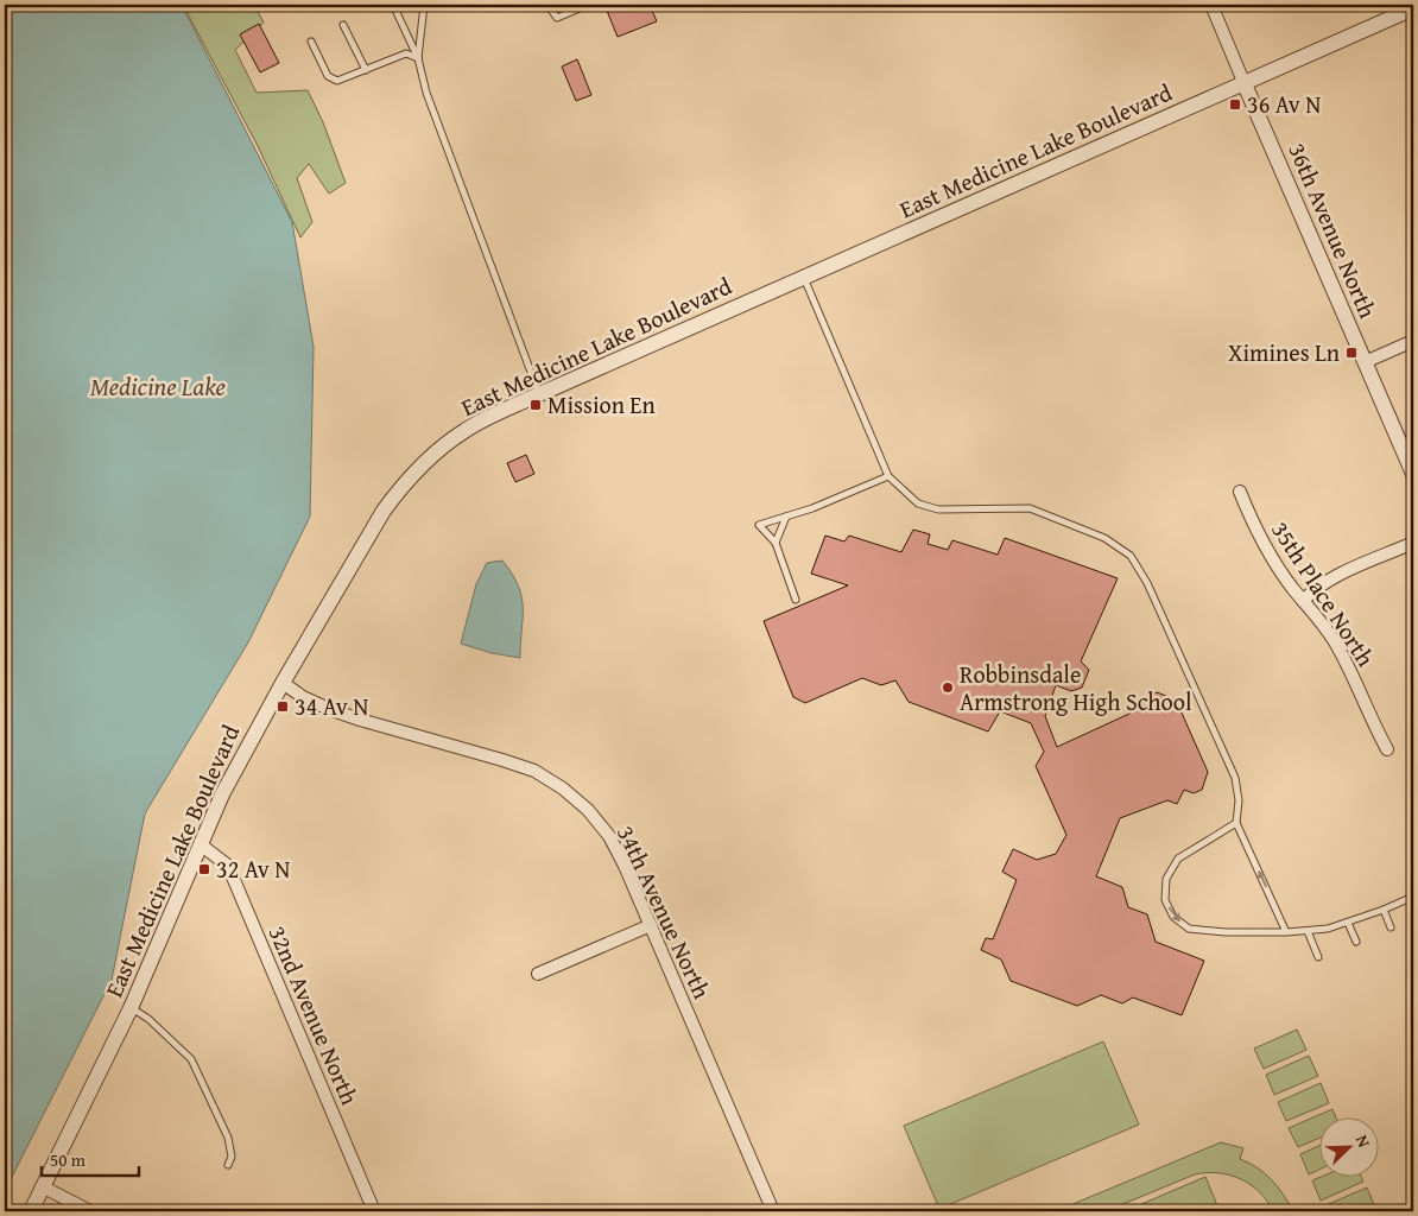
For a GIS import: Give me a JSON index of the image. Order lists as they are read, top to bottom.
{
  "streets": {
    "street": [
      "East Medicine Lake Boulevard",
      "36th Avenue North",
      "35th Place North",
      "34th Avenue North",
      "32nd Avenue North"
    ]
  },
  "crossings": [
    ["East Medicine Lake Boulevard", "36th Avenue North"],
    ["East Medicine Lake Boulevard", "34th Avenue North"],
    ["East Medicine Lake Boulevard", "32nd Avenue North"]
  ],
  "water": ["Medicine Lake"],
  "places": {
    "transit": [
      "36 Av N",
      "Ximines Ln",
      "Mission En",
      "34 Av N",
      "32 Av N"
    ],
    "other": ["Robbinsdale Armstrong High School"]
  },
  "scale_bar": "50 m",
  "north": "top right"
}
